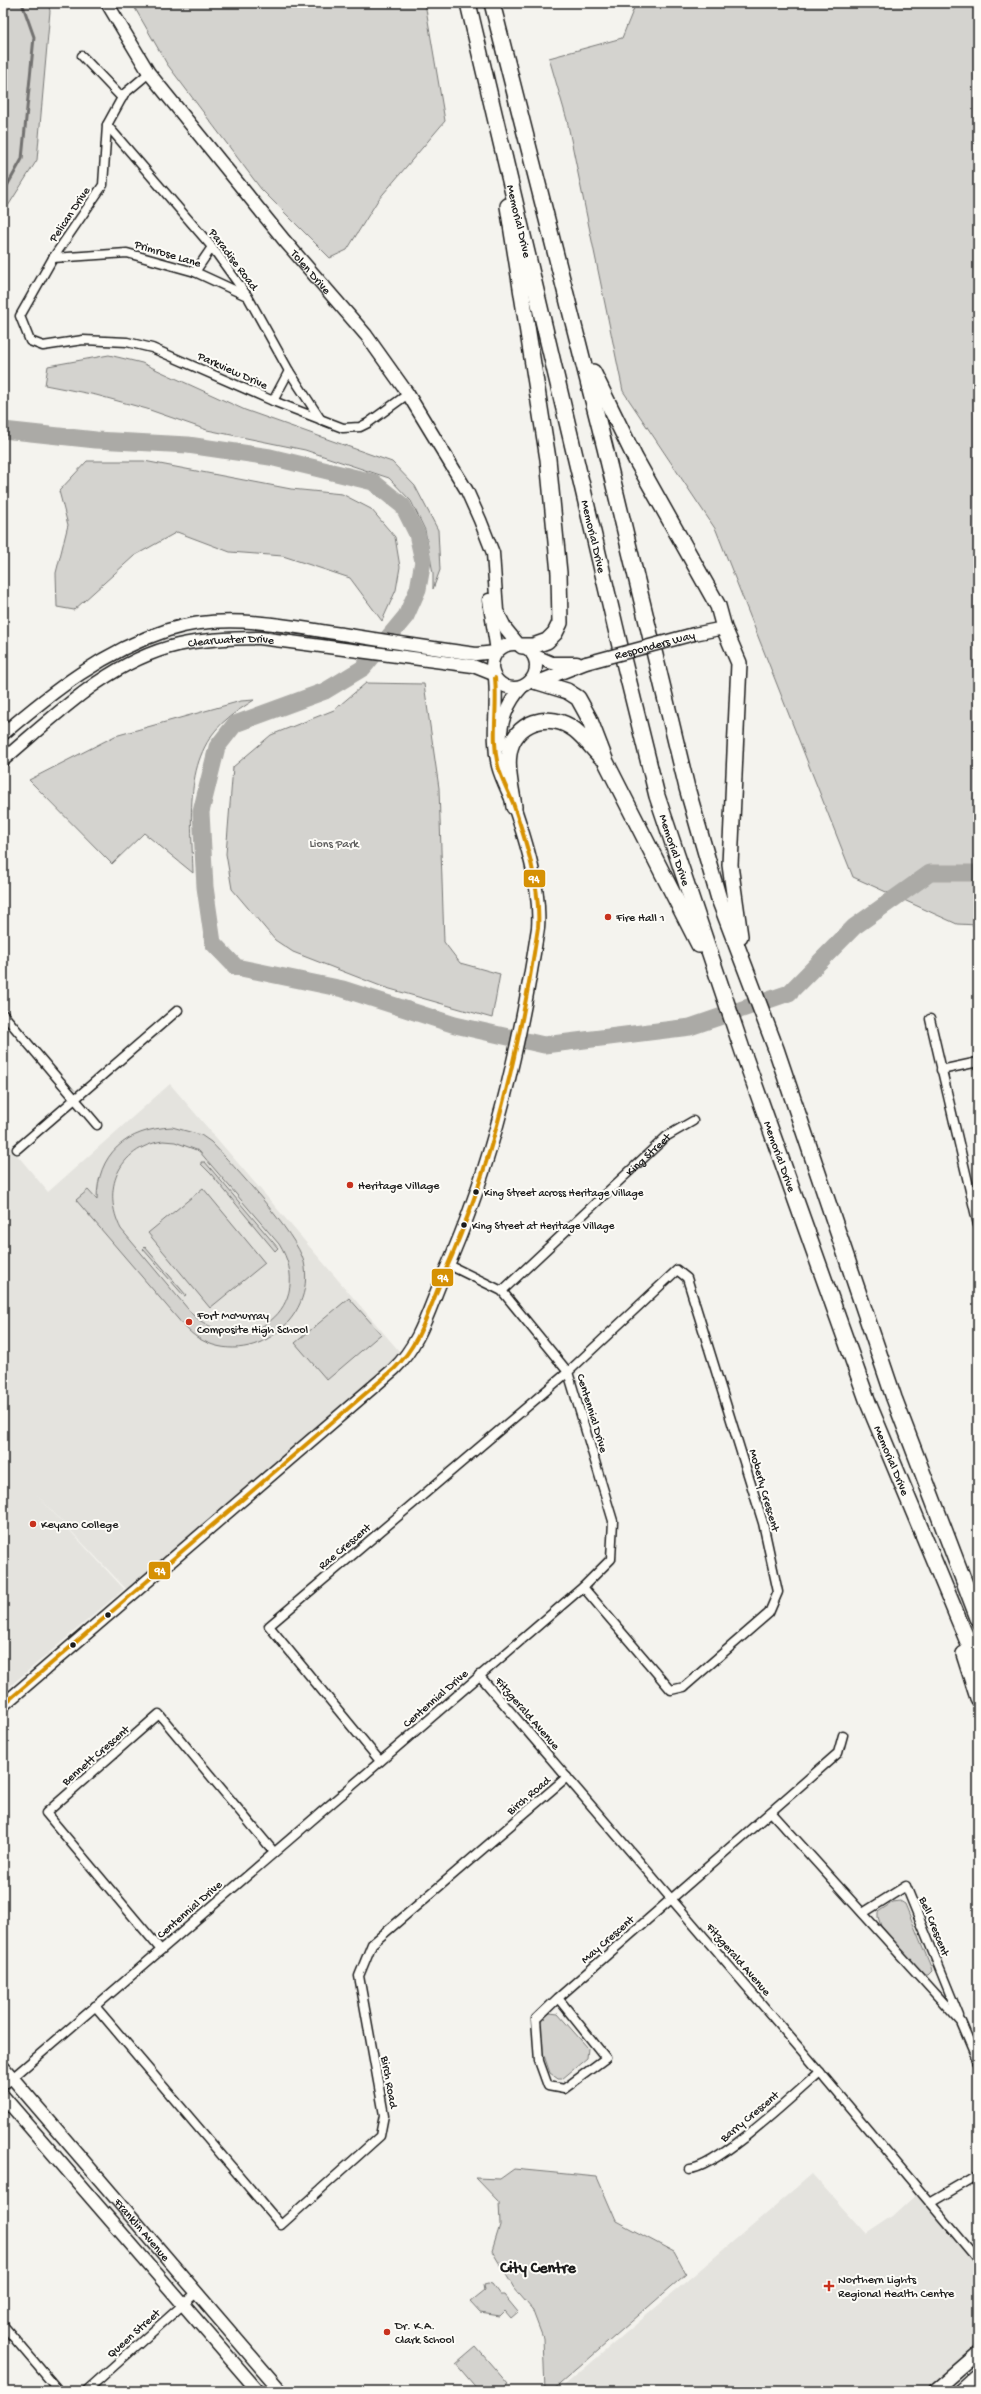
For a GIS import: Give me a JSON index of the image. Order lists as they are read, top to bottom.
{
  "streets": {
    "highway": ["Memorial Drive"],
    "main road": [
      "Tolen Drive",
      "Clearwater Drive",
      "Responders Way",
      "Franklin Avenue"
    ],
    "street": [
      "Pelican Drive",
      "Primrose Lane",
      "Paradise Road",
      "Parkview Drive",
      "King Street",
      "Centennial Drive",
      "Moberly Crescent",
      "Rae Crescent",
      "Fitzgerald Avenue",
      "Bennett Crescent",
      "Birch Road",
      "Bell Crescent",
      "May Crescent",
      "Barry Crescent",
      "Queen Street"
    ]
  },
  "crossings": [
    ["Pelican Drive", "Primrose Lane"],
    ["Pelican Drive", "Paradise Road"],
    ["Pelican Drive", "Tolen Drive"],
    ["Pelican Drive", "Parkview Drive"],
    ["Primrose Lane", "Paradise Road"],
    ["Paradise Road", "Parkview Drive"],
    ["Tolen Drive", "Parkview Drive"],
    ["Tolen Drive", "Clearwater Drive"],
    ["Tolen Drive", "Responders Way"],
    ["Clearwater Drive", "Responders Way"],
    ["King Street", "Centennial Drive"],
    ["Centennial Drive", "Moberly Crescent"],
    ["Centennial Drive", "Rae Crescent"],
    ["Centennial Drive", "Fitzgerald Avenue"],
    ["Centennial Drive", "Bennett Crescent"],
    ["Centennial Drive", "Birch Road"],
    ["Centennial Drive", "Franklin Avenue"],
    ["Moberly Crescent", "Rae Crescent"],
    ["Fitzgerald Avenue", "Birch Road"],
    ["Fitzgerald Avenue", "May Crescent"],
    ["Fitzgerald Avenue", "Barry Crescent"],
    ["Franklin Avenue", "Queen Street"]
  ],
  "districts": ["City Centre"],
  "parks": ["Lions Park"],
  "places": {
    "other": [
      "Fire Hall 1",
      "Heritage Village",
      "King Street across Heritage Village",
      "King Street at Heritage Village",
      "Fort McMurray Composite High School",
      "Keyano College",
      "Dr. K.A. Clark School"
    ],
    "health": ["Northern Lights Regional Health Centre"]
  },
  "lines": ["transit line 94"]
}
